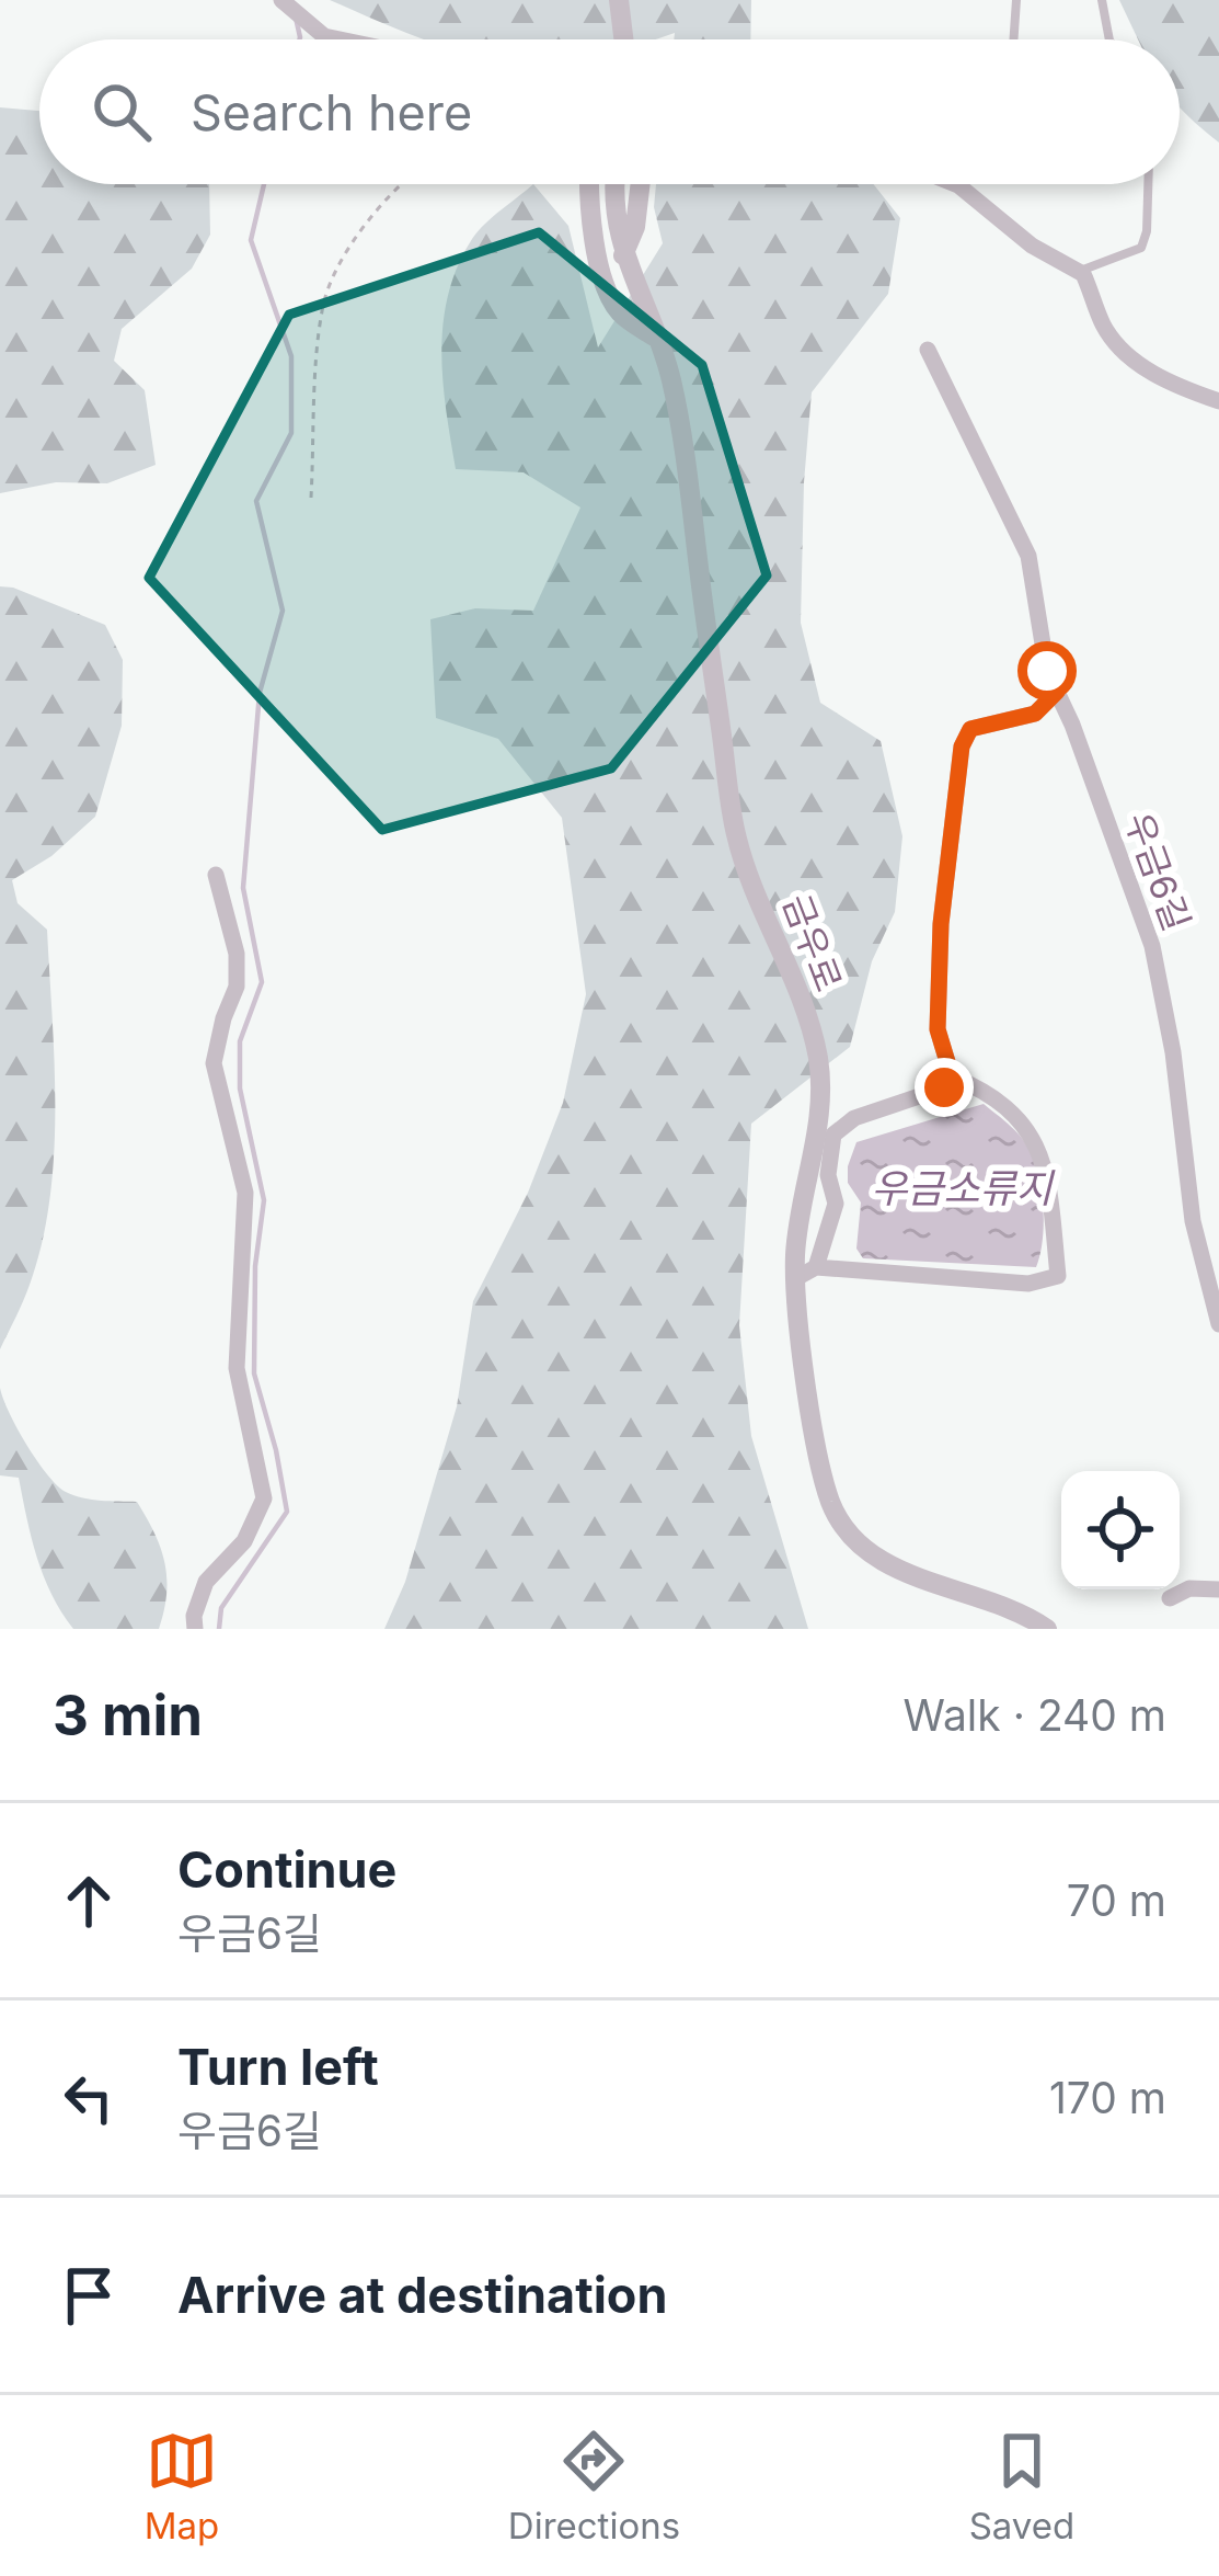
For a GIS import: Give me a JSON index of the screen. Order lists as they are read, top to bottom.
{
  "streets": {
    "street": ["우금6길", "금우로"]
  },
  "water": ["우금소류지"],
  "page": {
    "search": "Search here",
    "heading": ["3 min", "Walk · 240 m"],
    "list": [
      ["Continue", "우금6길", "70 m"],
      ["Turn left", "우금6길", "170 m"],
      "Arrive at destination"
    ],
    "nav": ["Map", "Directions", "Saved"]
  }
}
